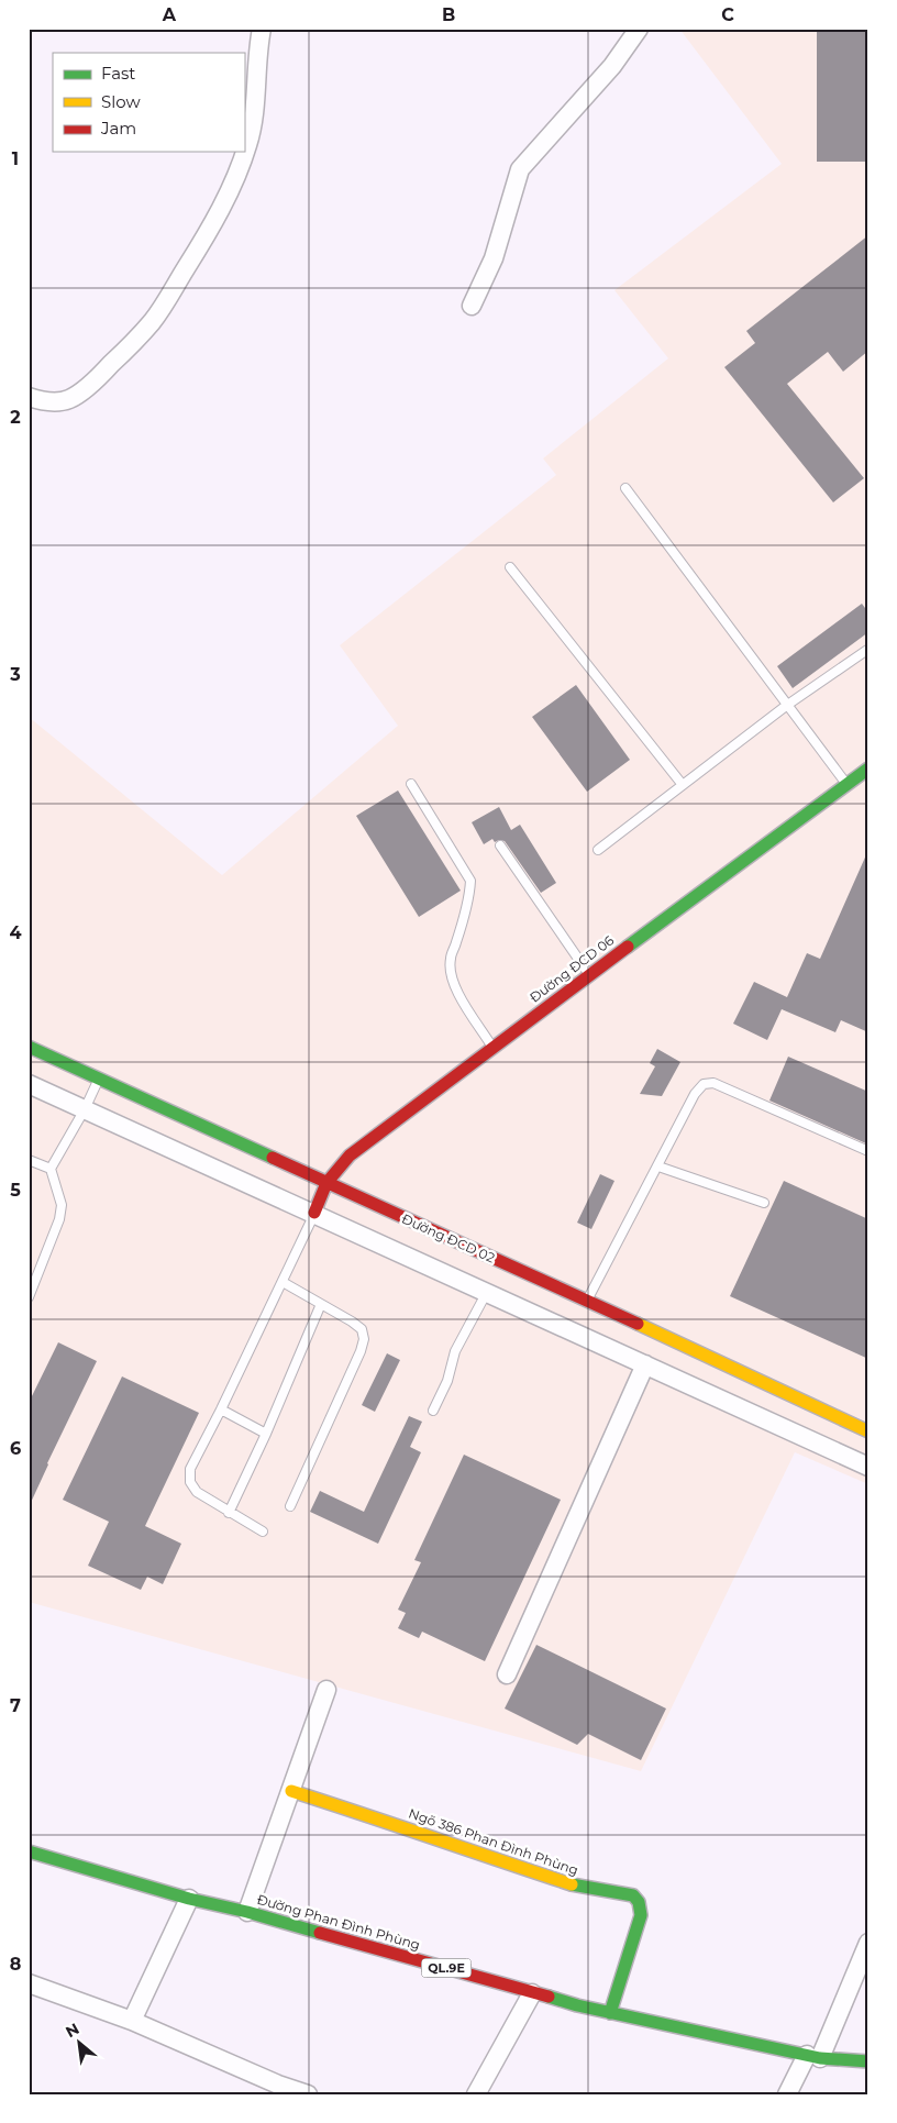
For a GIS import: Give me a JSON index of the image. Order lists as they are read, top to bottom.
{
  "streets": {
    "street": [
      "Đường ĐCD 06",
      "Đường ĐCD 02",
      "Ngõ 386 Phan Đình Phùng",
      "Đường Phan Đình Phùng",
      "QL.9E"
    ]
  },
  "crossings": [
    ["Đường ĐCD 06", "Đường ĐCD 02"],
    ["Ngõ 386 Phan Đình Phùng", "Đường Phan Đình Phùng"]
  ],
  "legend": ["Fast", "Slow", "Jam"],
  "north": "top left",
  "grid": {
    "columns": ["A", "B", "C"],
    "rows": [
      "1",
      "2",
      "3",
      "4",
      "5",
      "6",
      "7",
      "8"
    ]
  }
}
